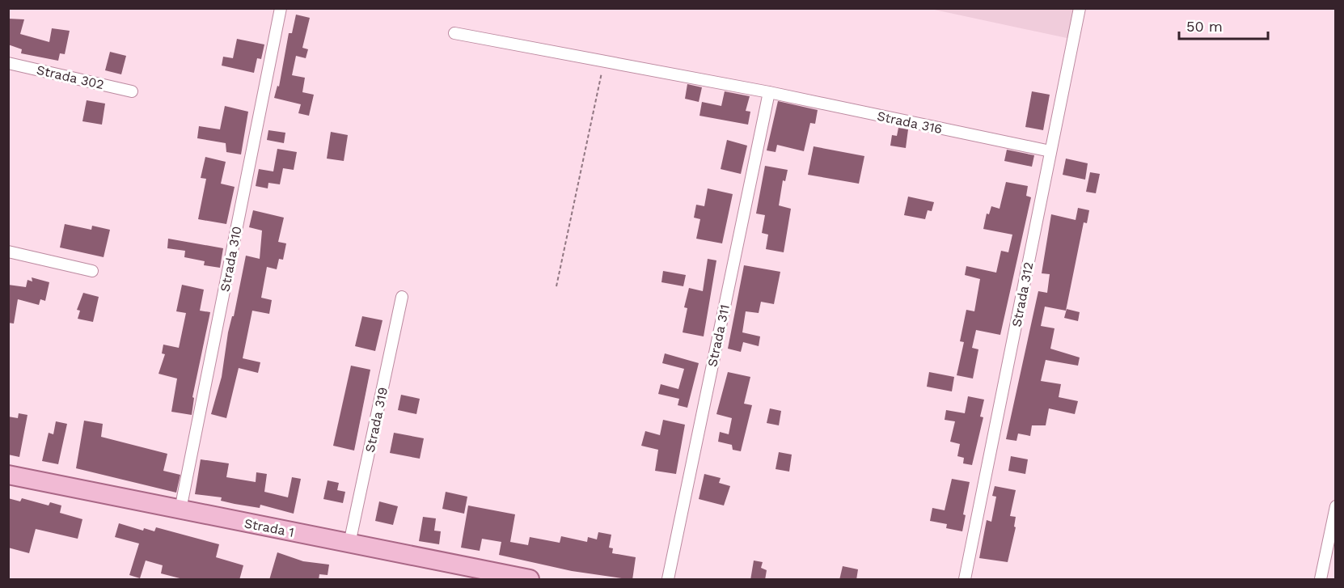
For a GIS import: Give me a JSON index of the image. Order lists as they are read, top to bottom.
{
  "streets": {
    "main road": ["Strada 1"],
    "street": [
      "Strada 302",
      "Strada 316",
      "Strada 310",
      "Strada 312",
      "Strada 311",
      "Strada 319"
    ]
  },
  "crossings": [
    ["Strada 316", "Strada 312"],
    ["Strada 316", "Strada 311"],
    ["Strada 310", "Strada 1"],
    ["Strada 319", "Strada 1"]
  ],
  "scale_bar": "50 m"
}
